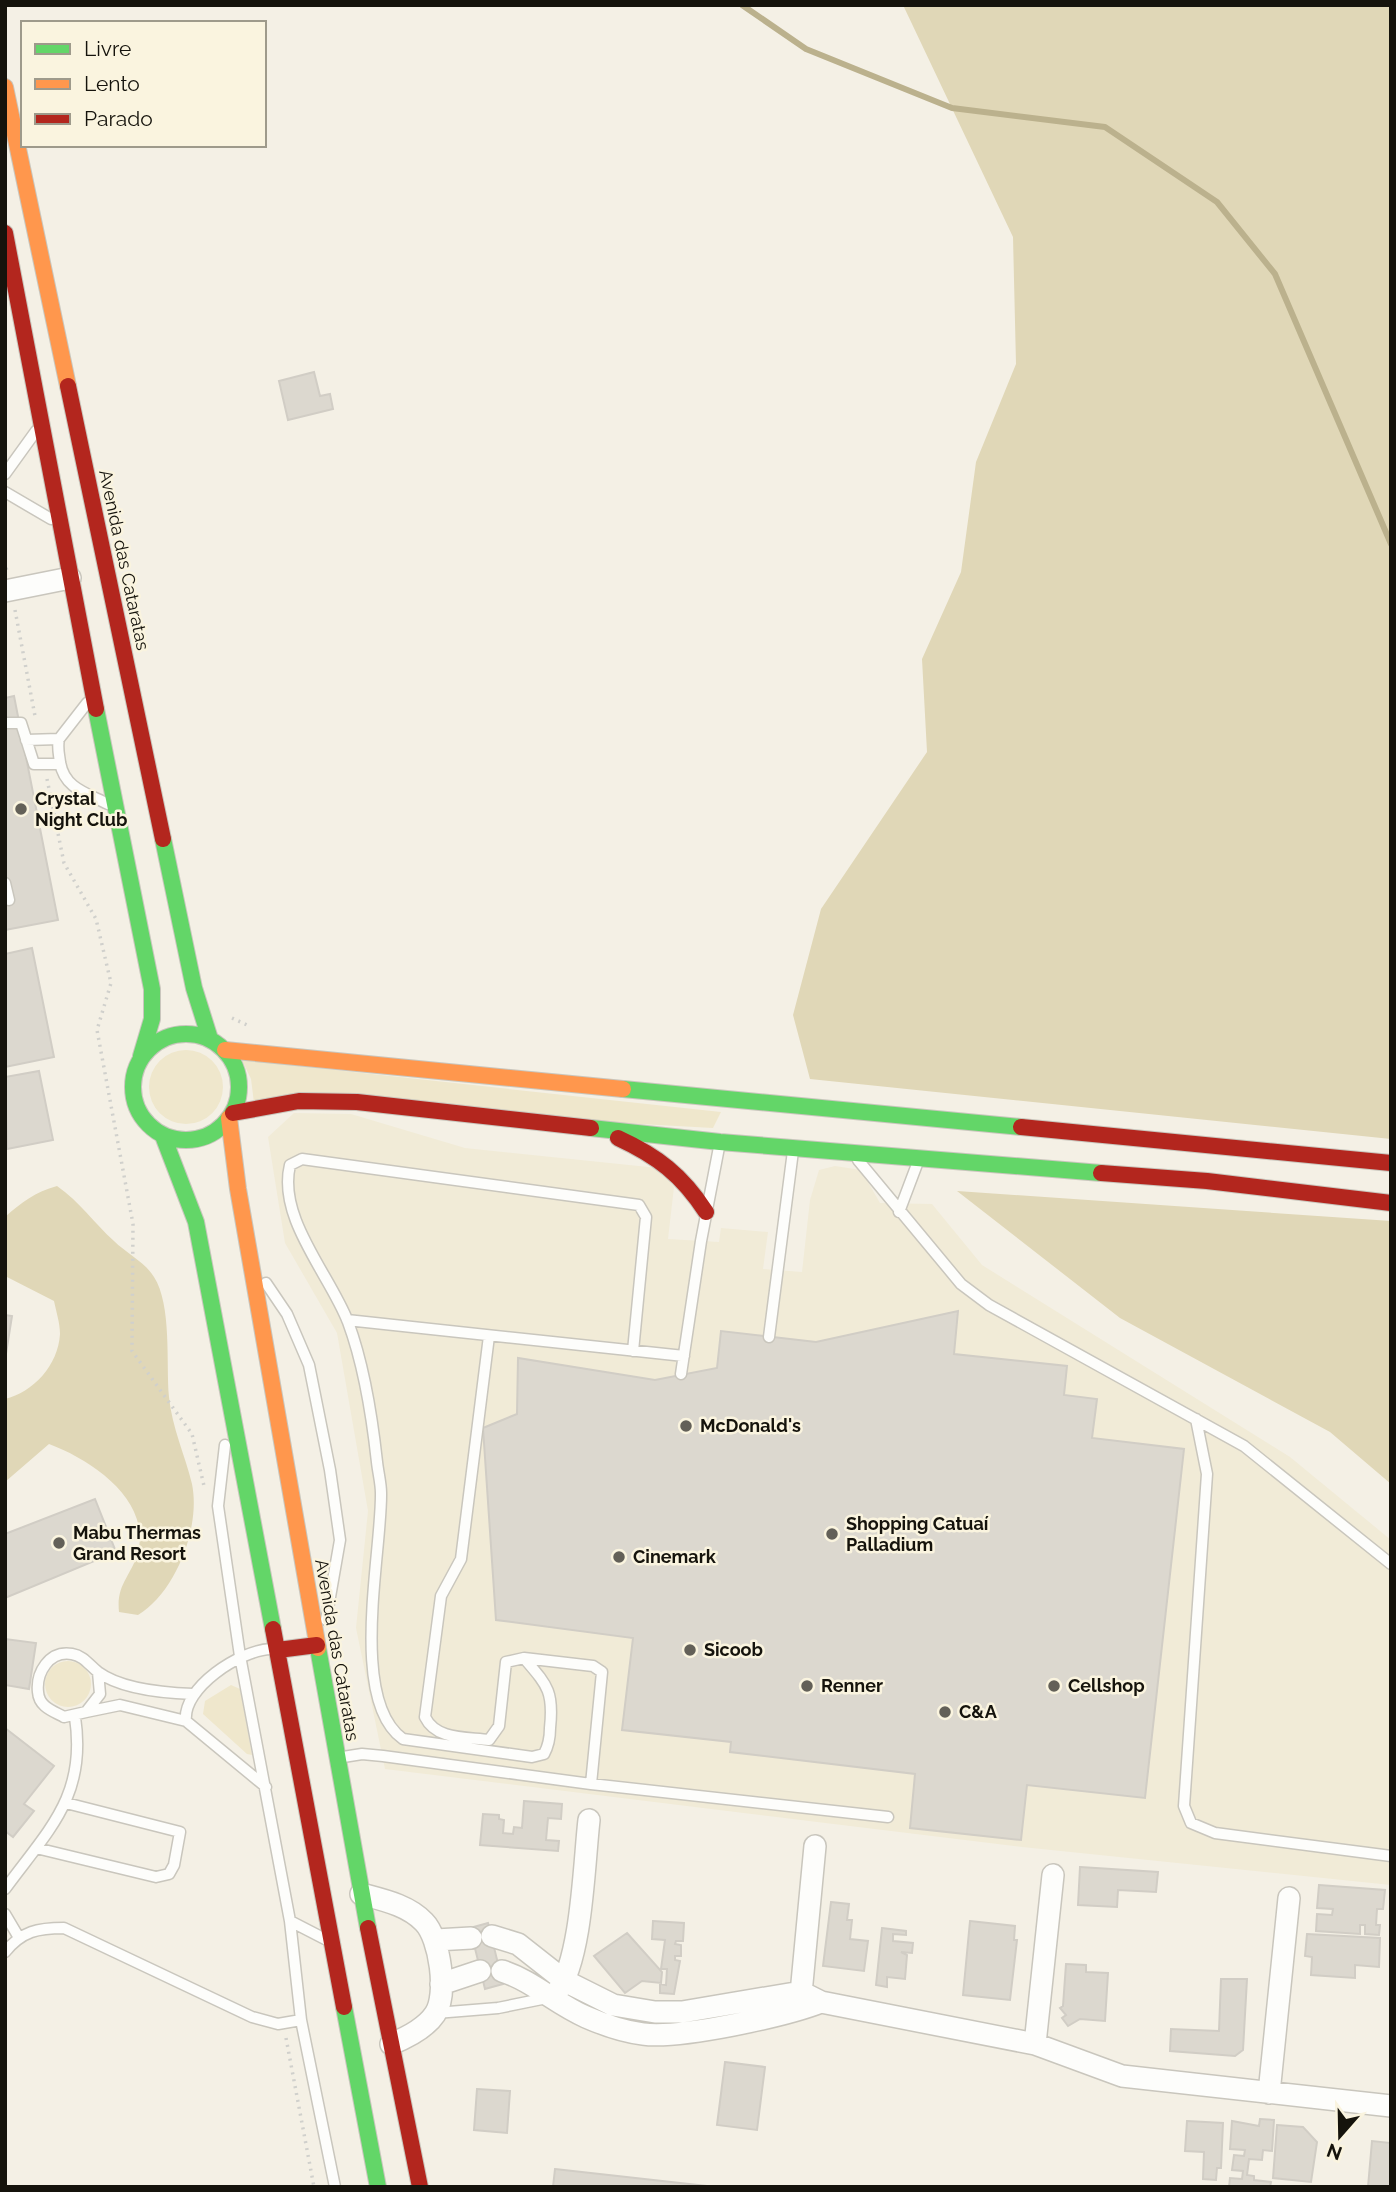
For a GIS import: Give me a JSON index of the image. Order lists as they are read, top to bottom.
{
  "streets": {
    "main road": ["Avenida das Cataratas"]
  },
  "places": [
    "Crystal Night Club",
    "McDonald's",
    "Shopping Catuaí Palladium",
    "Mabu Thermas Grand Resort",
    "Cinemark",
    "Sicoob",
    "Renner",
    "Cellshop",
    "C&A"
  ],
  "legend": ["Livre", "Lento", "Parado"],
  "north": "bottom"
}
